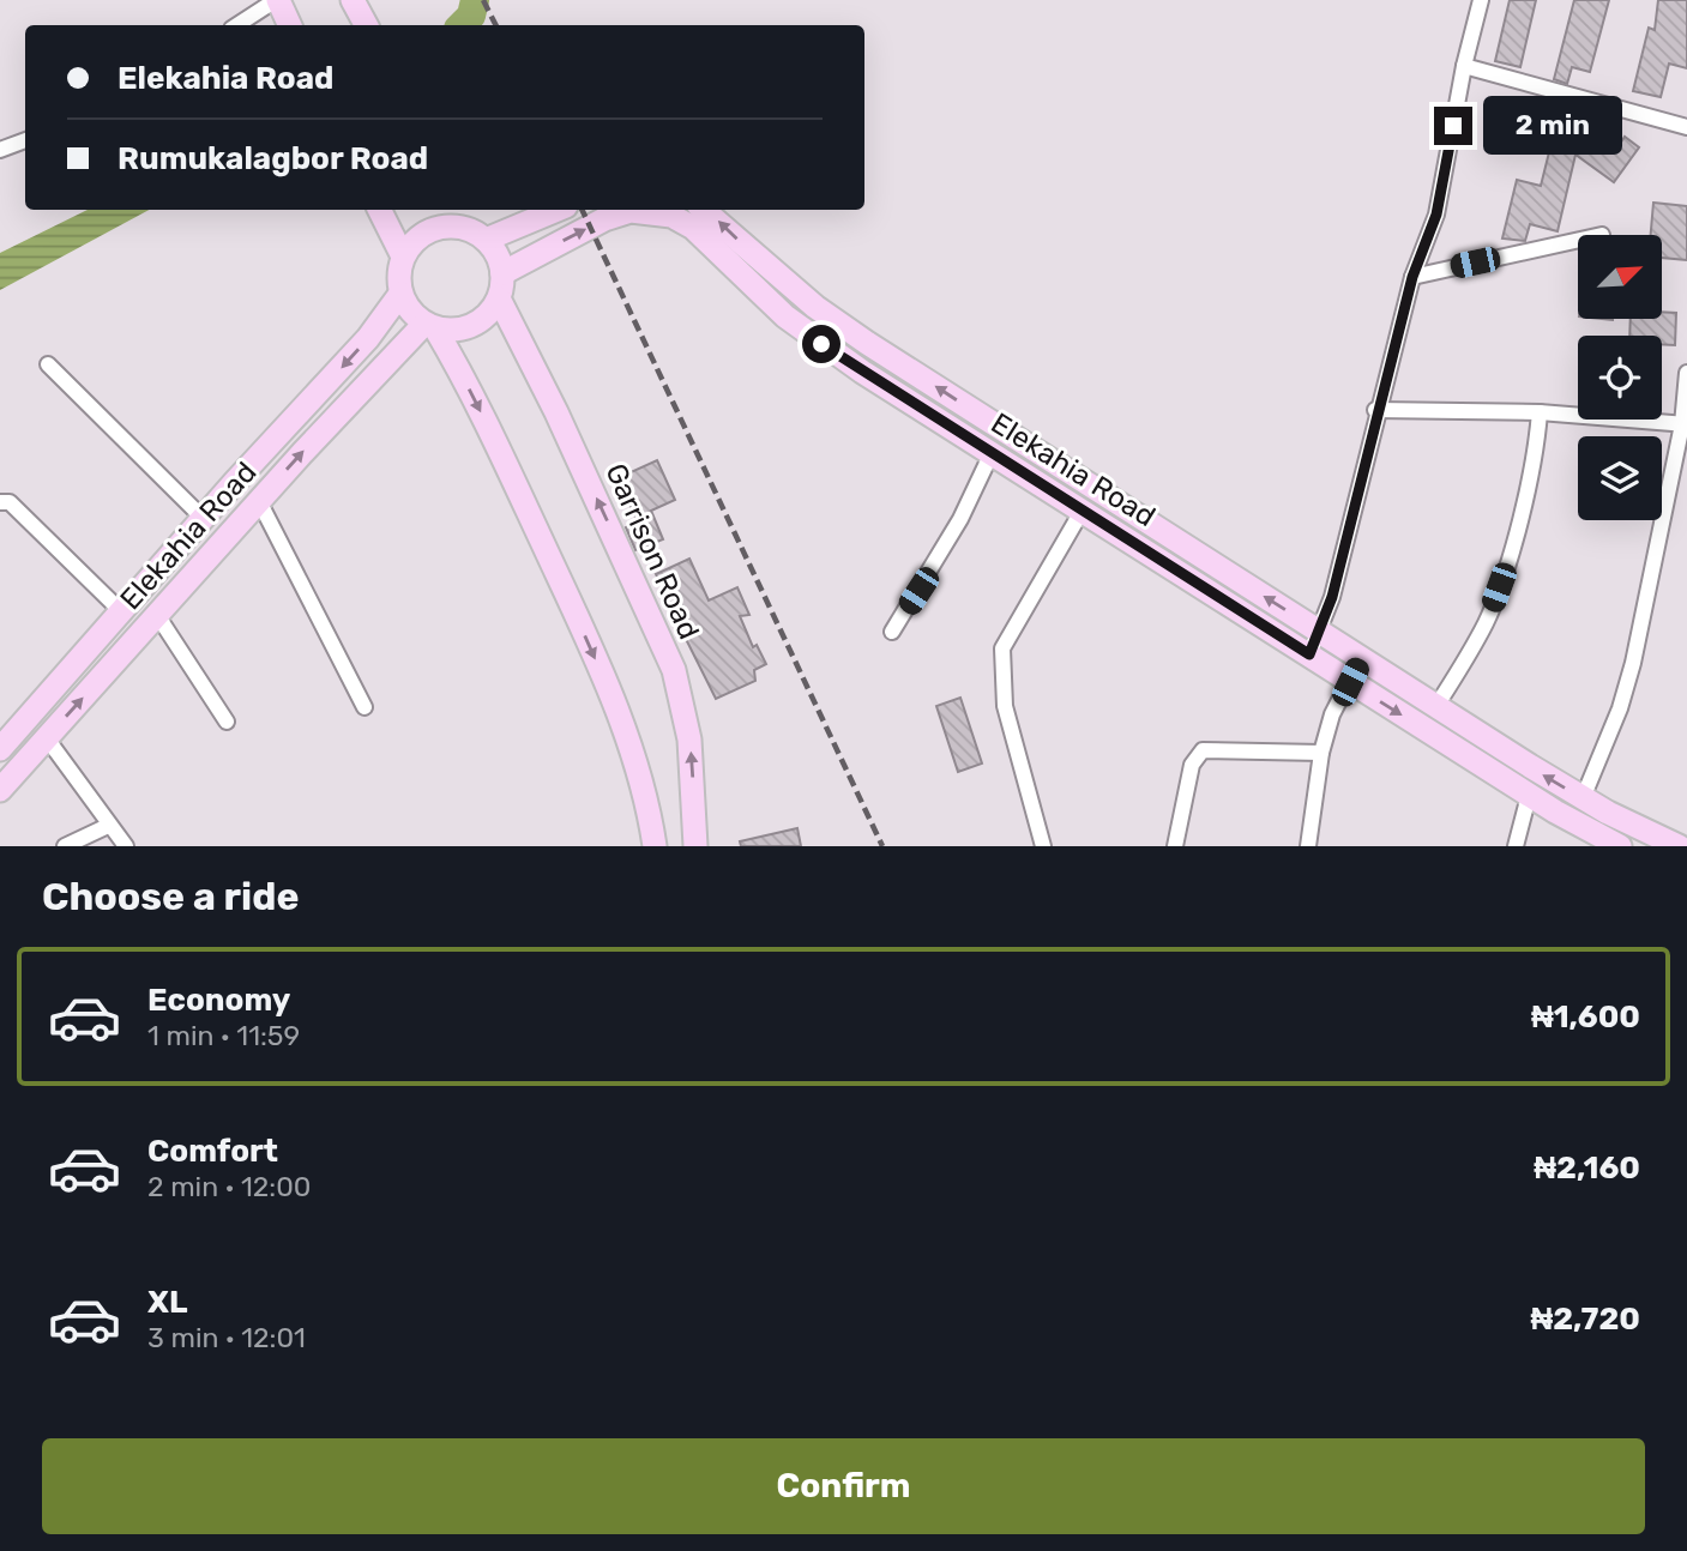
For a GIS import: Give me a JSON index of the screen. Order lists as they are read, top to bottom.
{
  "streets": {
    "main road": ["Elekahia Road", "Garrison Road"]
  },
  "crossings": [
    ["Elekahia Road", "Garrison Road"]
  ],
  "north": "top right",
  "page": {
    "banner": ["Elekahia Road", "Rumukalagbor Road"],
    "bubble": "2 min",
    "heading": "Choose a ride",
    "list": [
      {
        "name": "Economy",
        "note": "1 min · 11:59",
        "value": "₦1,600"
      },
      {
        "name": "Comfort",
        "note": "2 min · 12:00",
        "value": "₦2,160"
      },
      {
        "name": "XL",
        "note": "3 min · 12:01",
        "value": "₦2,720"
      }
    ],
    "buttons": "Confirm"
  }
}
